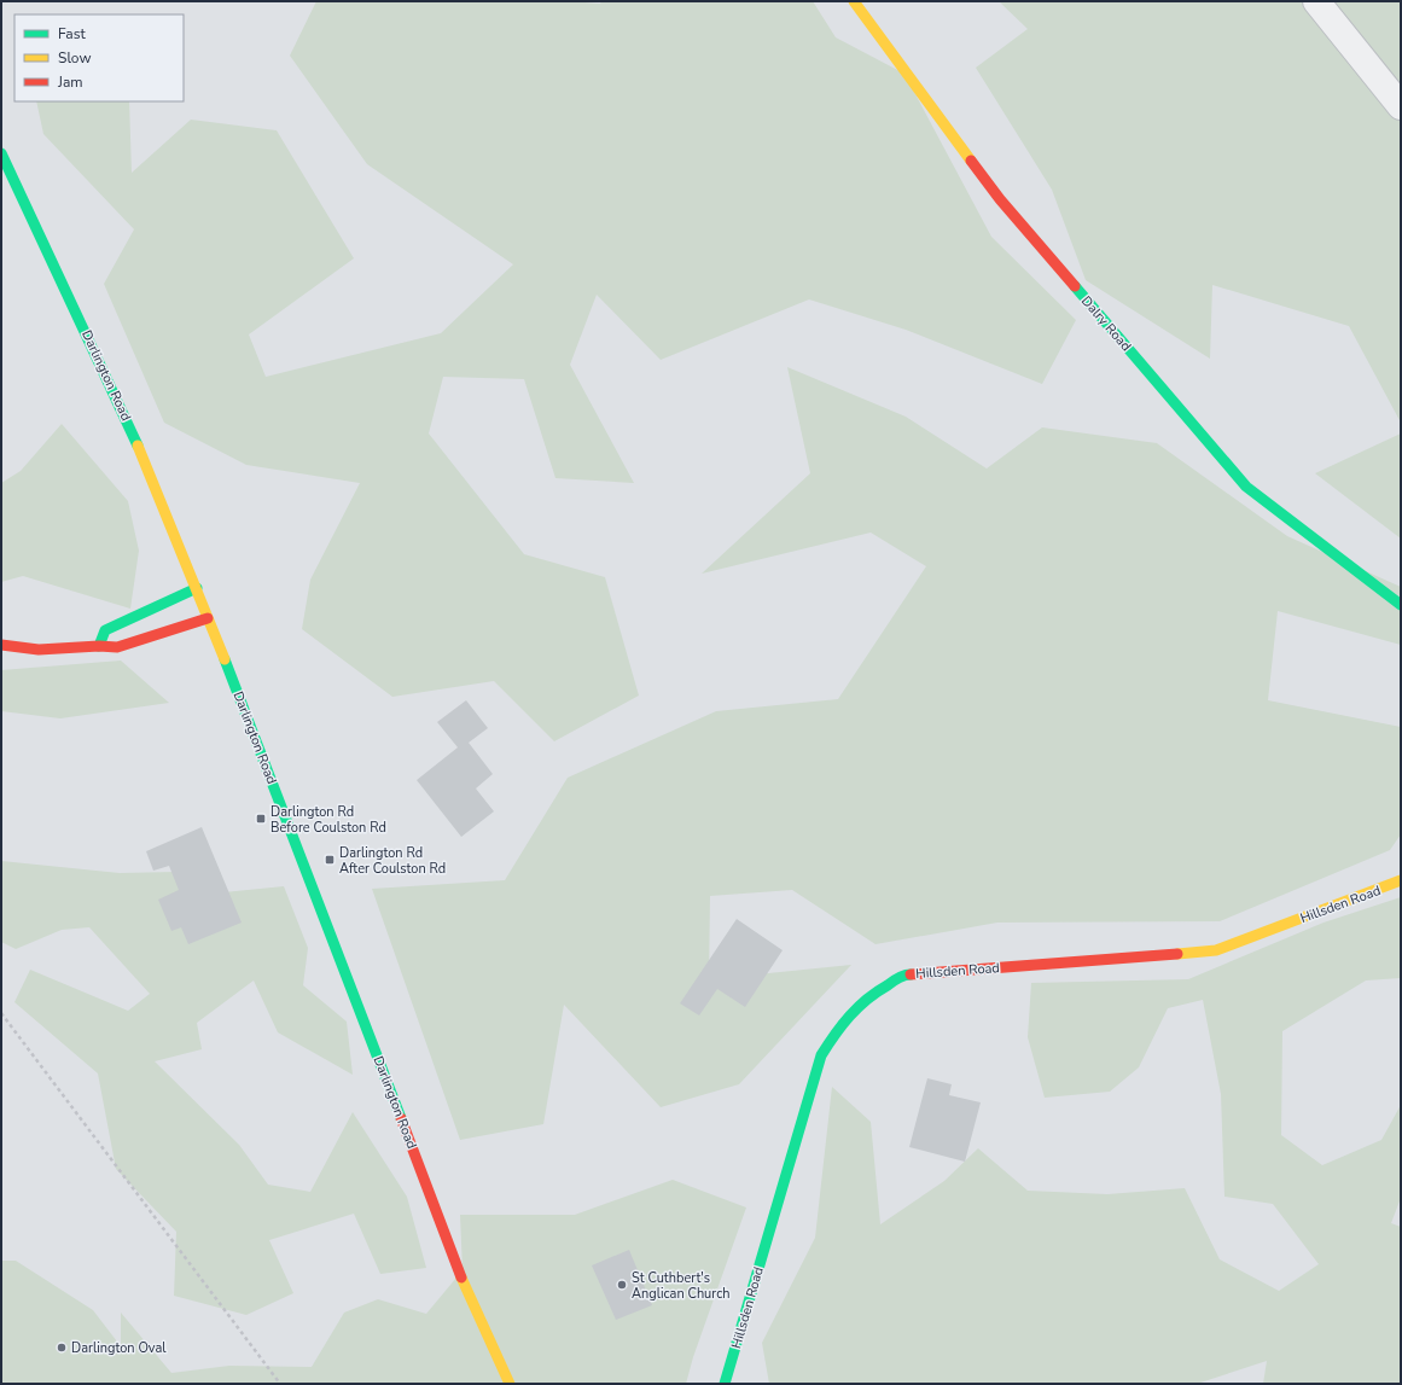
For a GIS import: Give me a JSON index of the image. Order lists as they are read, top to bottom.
{
  "streets": {
    "street": ["Dalry Road", "Darlington Road", "Hillsden Road"]
  },
  "places": {
    "transit": ["Darlington Rd Before Coulston Rd", "Darlington Rd After Coulston Rd"],
    "other": ["St Cuthbert's Anglican Church", "Darlington Oval"]
  },
  "legend": ["Fast", "Slow", "Jam"]
}
